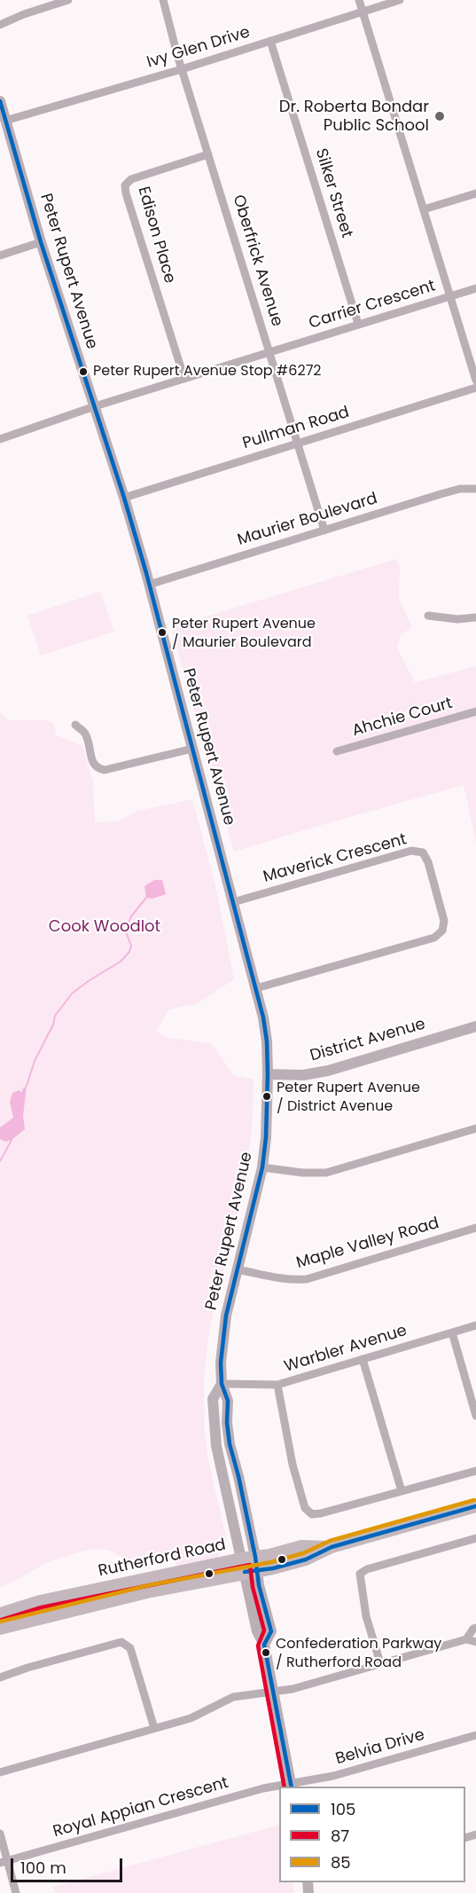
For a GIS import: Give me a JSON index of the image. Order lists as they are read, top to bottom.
{
  "streets": {
    "main road": ["Rutherford Road"],
    "street": [
      "Ivy Glen Drive",
      "Silker Street",
      "Edison Place",
      "Oberfrick Avenue",
      "Peter Rupert Avenue",
      "Carrier Crescent",
      "Pullman Road",
      "Maurier Boulevard",
      "Ahchie Court",
      "Maverick Crescent",
      "District Avenue",
      "Maple Valley Road",
      "Warbler Avenue",
      "Belvia Drive",
      "Royal Appian Crescent"
    ]
  },
  "crossings": [
    ["Ivy Glen Drive", "Silker Street"],
    ["Ivy Glen Drive", "Oberfrick Avenue"],
    ["Ivy Glen Drive", "Peter Rupert Avenue"],
    ["Silker Street", "Carrier Crescent"],
    ["Edison Place", "Oberfrick Avenue"],
    ["Edison Place", "Carrier Crescent"],
    ["Oberfrick Avenue", "Carrier Crescent"],
    ["Oberfrick Avenue", "Pullman Road"],
    ["Oberfrick Avenue", "Maurier Boulevard"],
    ["Peter Rupert Avenue", "Carrier Crescent"],
    ["Peter Rupert Avenue", "Pullman Road"],
    ["Peter Rupert Avenue", "Maurier Boulevard"],
    ["Peter Rupert Avenue", "Maverick Crescent"],
    ["Peter Rupert Avenue", "District Avenue"],
    ["Peter Rupert Avenue", "Maple Valley Road"],
    ["Peter Rupert Avenue", "Warbler Avenue"],
    ["Peter Rupert Avenue", "Rutherford Road"]
  ],
  "parks": ["Cook Woodlot"],
  "places": [
    "Dr. Roberta Bondar Public School",
    "Peter Rupert Avenue Stop #6272",
    "Peter Rupert Avenue / Maurier Boulevard",
    "Peter Rupert Avenue / District Avenue",
    "Confederation Parkway / Rutherford Road"
  ],
  "lines": ["transit line 105", "transit line 85", "transit line 87"],
  "legend": ["105", "87", "85"],
  "scale_bar": "100 m"
}
